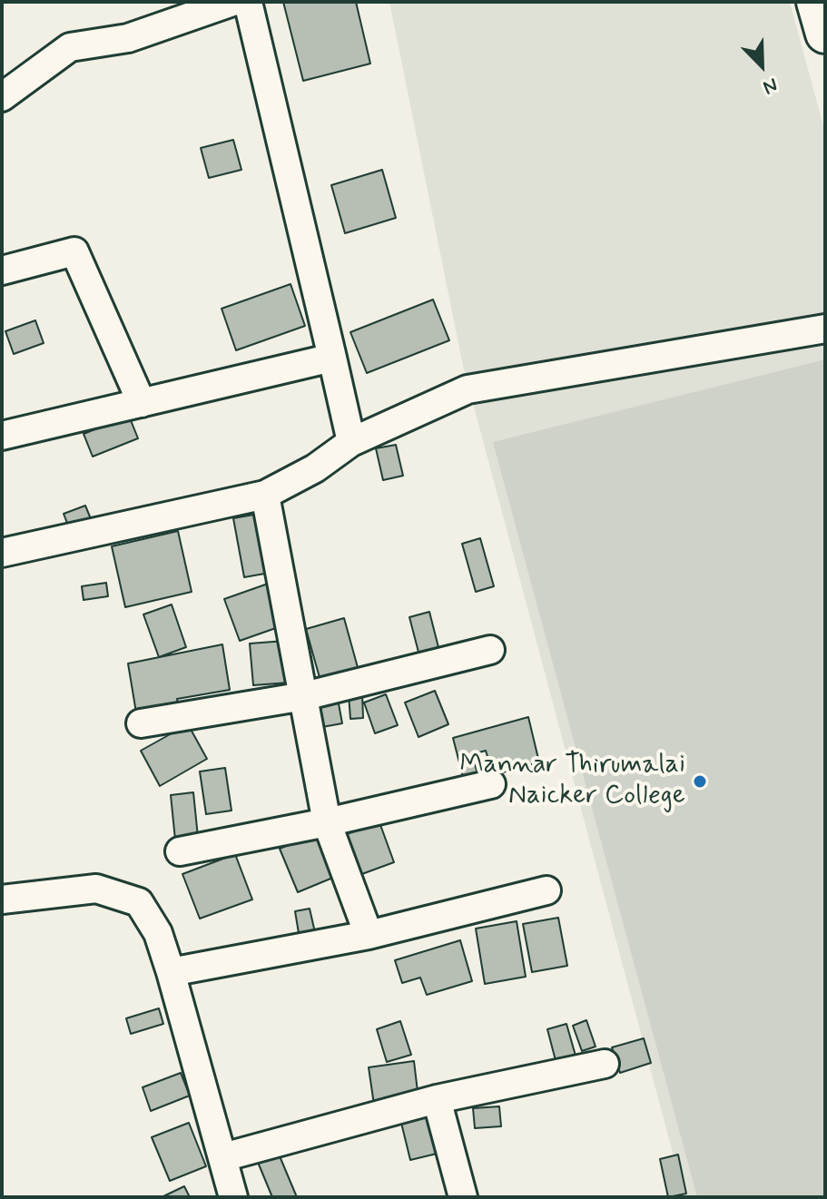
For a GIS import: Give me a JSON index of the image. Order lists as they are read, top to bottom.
{
  "places": ["Mannar Thirumalai Naicker College"],
  "north": "bottom right"
}
